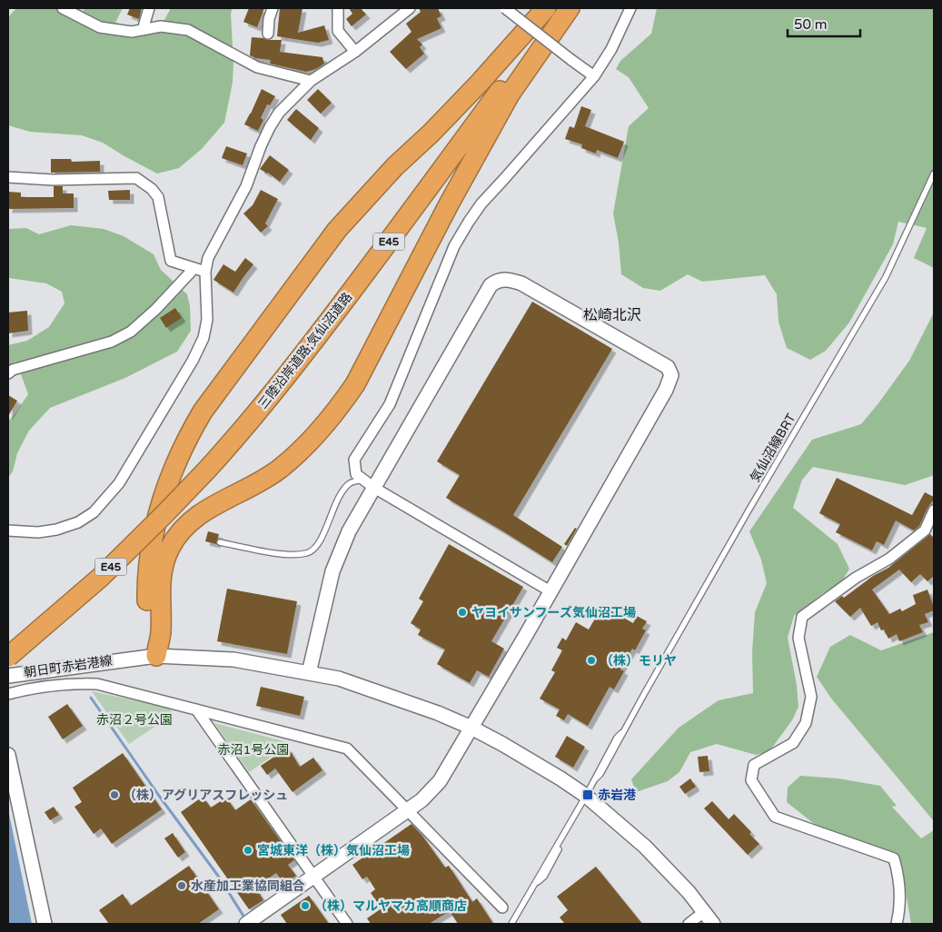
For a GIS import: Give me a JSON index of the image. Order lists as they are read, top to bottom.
{
  "streets": {
    "highway": ["E45", "三陸沿岸道路;気仙沼道路"],
    "street": ["朝日町赤岩港線"],
    "lane": ["気仙沼線BRT"]
  },
  "crossings": [
    ["三陸沿岸道路;気仙沼道路", "朝日町赤岩港線"],
    ["気仙沼線BRT", "朝日町赤岩港線"]
  ],
  "districts": ["松崎北沢"],
  "parks": ["赤沼２号公園", "赤沼1号公園"],
  "places": {
    "other": [
      "ヤヨイサンフーズ気仙沼工場",
      "（株）モリヤ",
      "（株）アグリアスフレッシュ",
      "宮城東洋（株）気仙沼工場",
      "水産加工業協同組合",
      "（株）マルヤマカ高順商店"
    ],
    "transit": ["赤岩港"]
  },
  "scale_bar": "50 m"
}
